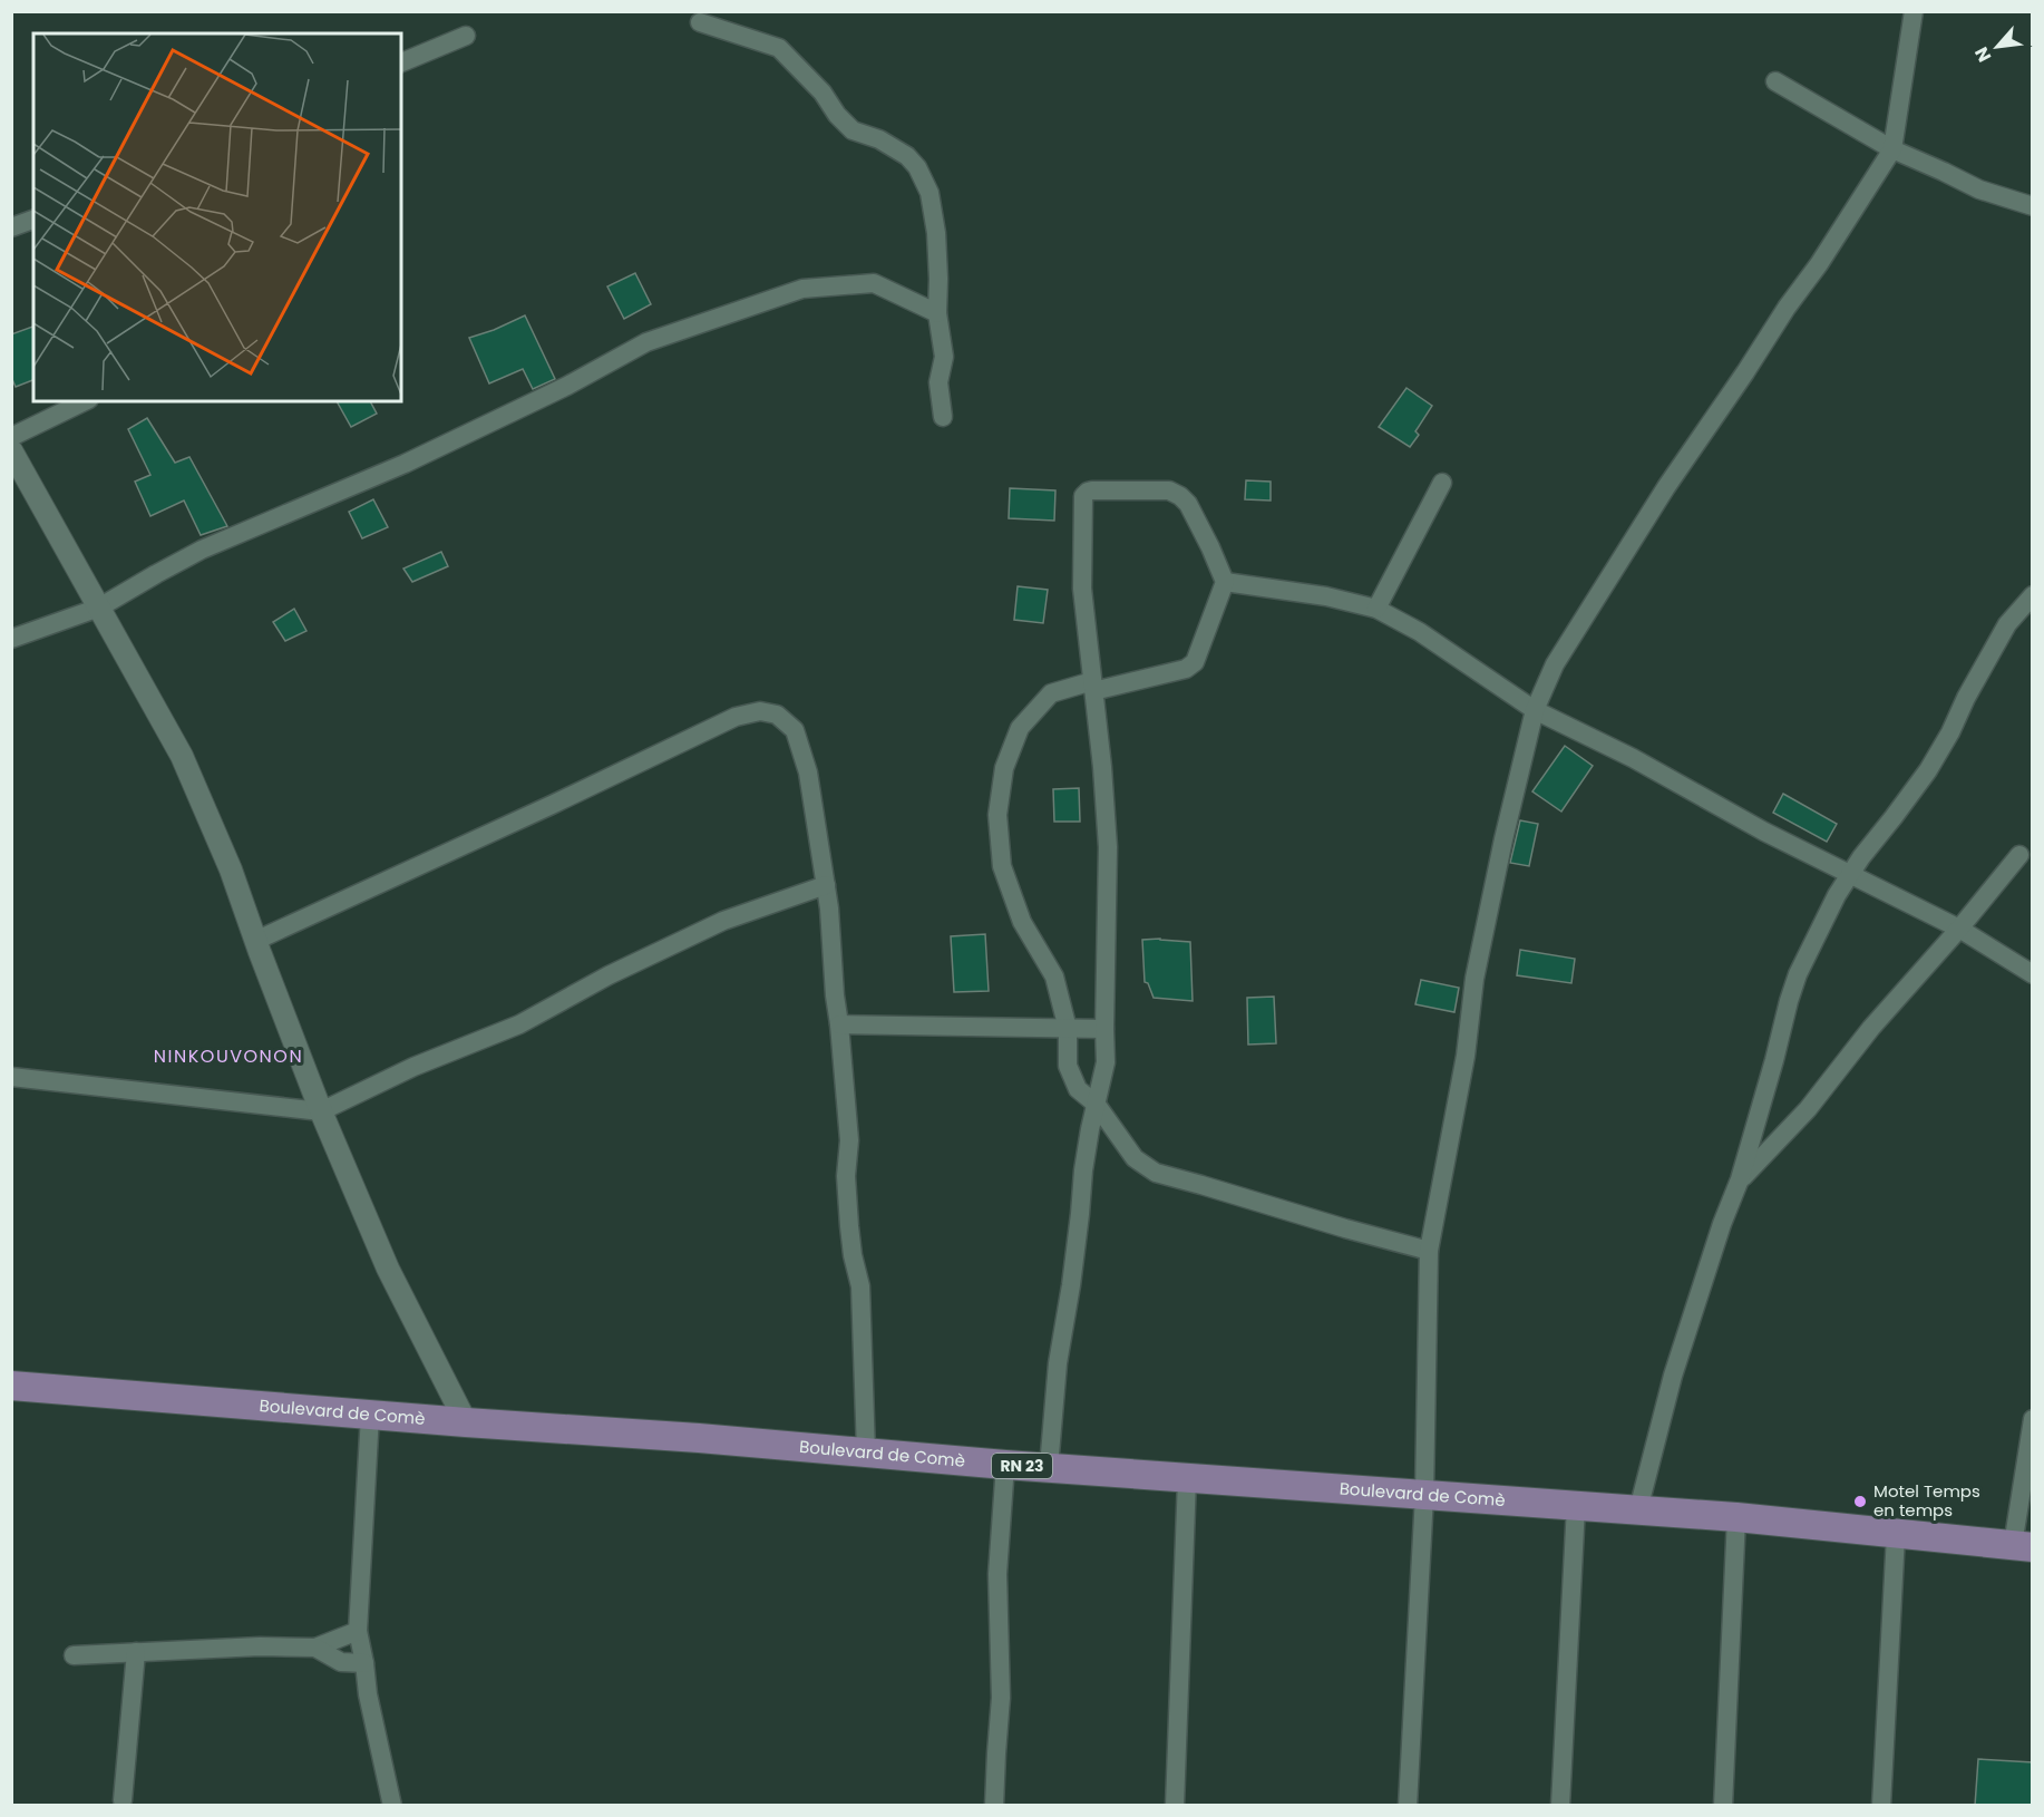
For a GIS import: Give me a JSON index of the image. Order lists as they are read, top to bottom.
{
  "streets": {
    "main road": ["Boulevard de Comè", "RN 23"]
  },
  "districts": ["NINKOUVONON"],
  "places": ["Motel Temps en temps"],
  "north": "bottom left"
}
